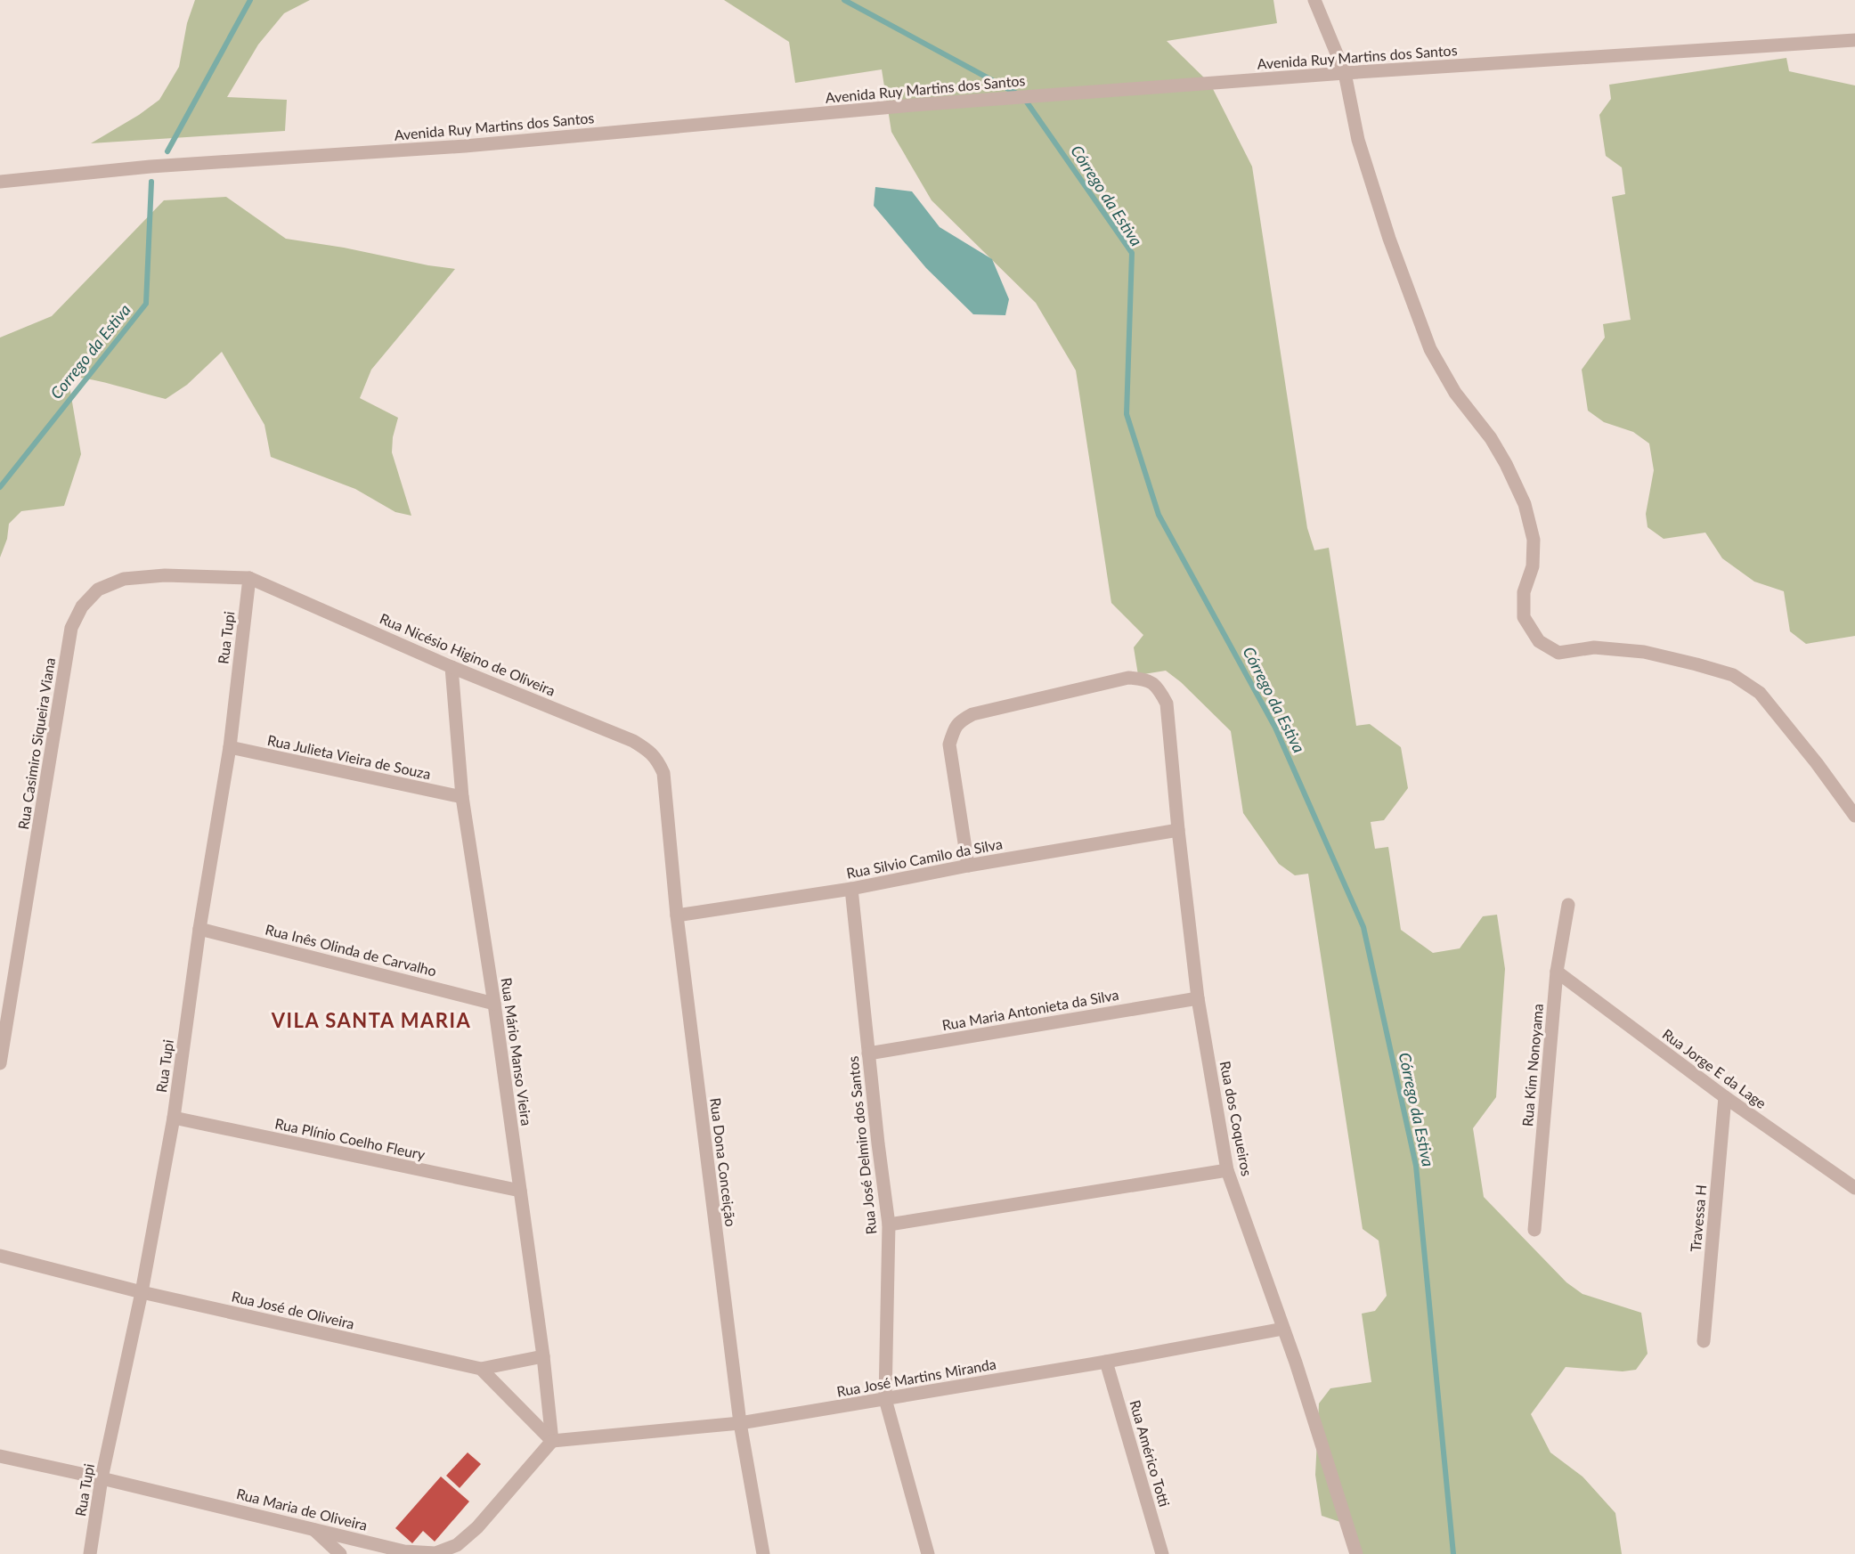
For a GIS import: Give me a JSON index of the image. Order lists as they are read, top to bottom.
{
  "streets": {
    "street": [
      "Avenida Ruy Martins dos Santos",
      "Rua Tupi",
      "Rua Nicésio Higino de Oliveira",
      "Rua Casimiro Siqueira Viana",
      "Rua Julieta Vieira de Souza",
      "Rua Silvio Camilo da Silva",
      "Rua Inês Olinda de Carvalho",
      "Rua Maria Antonieta da Silva",
      "Rua Mário Manso Vieira",
      "Rua Kim Nonoyama",
      "Rua Jorge E da Lage",
      "Rua dos Coqueiros",
      "Rua Plínio Coelho Fleury",
      "Rua José Delmiro dos Santos",
      "Rua Dona Conceição",
      "Travessa H",
      "Rua José de Oliveira",
      "Rua José Martins Miranda",
      "Rua Américo Totti",
      "Rua Maria de Oliveira"
    ]
  },
  "crossings": [
    ["Rua Tupi", "Rua Nicésio Higino de Oliveira"],
    ["Rua Tupi", "Rua Casimiro Siqueira Viana"],
    ["Rua Tupi", "Rua Julieta Vieira de Souza"],
    ["Rua Tupi", "Rua Inês Olinda de Carvalho"],
    ["Rua Tupi", "Rua Plínio Coelho Fleury"],
    ["Rua Tupi", "Rua José de Oliveira"],
    ["Rua Tupi", "Rua Maria de Oliveira"],
    ["Rua Nicésio Higino de Oliveira", "Rua Casimiro Siqueira Viana"],
    ["Rua Nicésio Higino de Oliveira", "Rua Mário Manso Vieira"],
    ["Rua Nicésio Higino de Oliveira", "Rua Dona Conceição"],
    ["Rua Julieta Vieira de Souza", "Rua Mário Manso Vieira"],
    ["Rua Silvio Camilo da Silva", "Rua dos Coqueiros"],
    ["Rua Silvio Camilo da Silva", "Rua José Delmiro dos Santos"],
    ["Rua Silvio Camilo da Silva", "Rua Dona Conceição"],
    ["Rua Inês Olinda de Carvalho", "Rua Mário Manso Vieira"],
    ["Rua Maria Antonieta da Silva", "Rua dos Coqueiros"],
    ["Rua Maria Antonieta da Silva", "Rua José Delmiro dos Santos"],
    ["Rua Mário Manso Vieira", "Rua Plínio Coelho Fleury"],
    ["Rua Mário Manso Vieira", "Rua José Martins Miranda"],
    ["Rua Mário Manso Vieira", "Rua Maria de Oliveira"],
    ["Rua Kim Nonoyama", "Rua Jorge E da Lage"],
    ["Rua Jorge E da Lage", "Travessa H"],
    ["Rua dos Coqueiros", "Rua José Martins Miranda"],
    ["Rua José Delmiro dos Santos", "Rua José Martins Miranda"],
    ["Rua Dona Conceição", "Rua José Martins Miranda"],
    ["Rua José Martins Miranda", "Rua Américo Totti"],
    ["Rua José Martins Miranda", "Rua Maria de Oliveira"]
  ],
  "districts": ["VILA SANTA MARIA"],
  "water": ["Córrego da Estiva", "Corrego da Estiva"]
}
